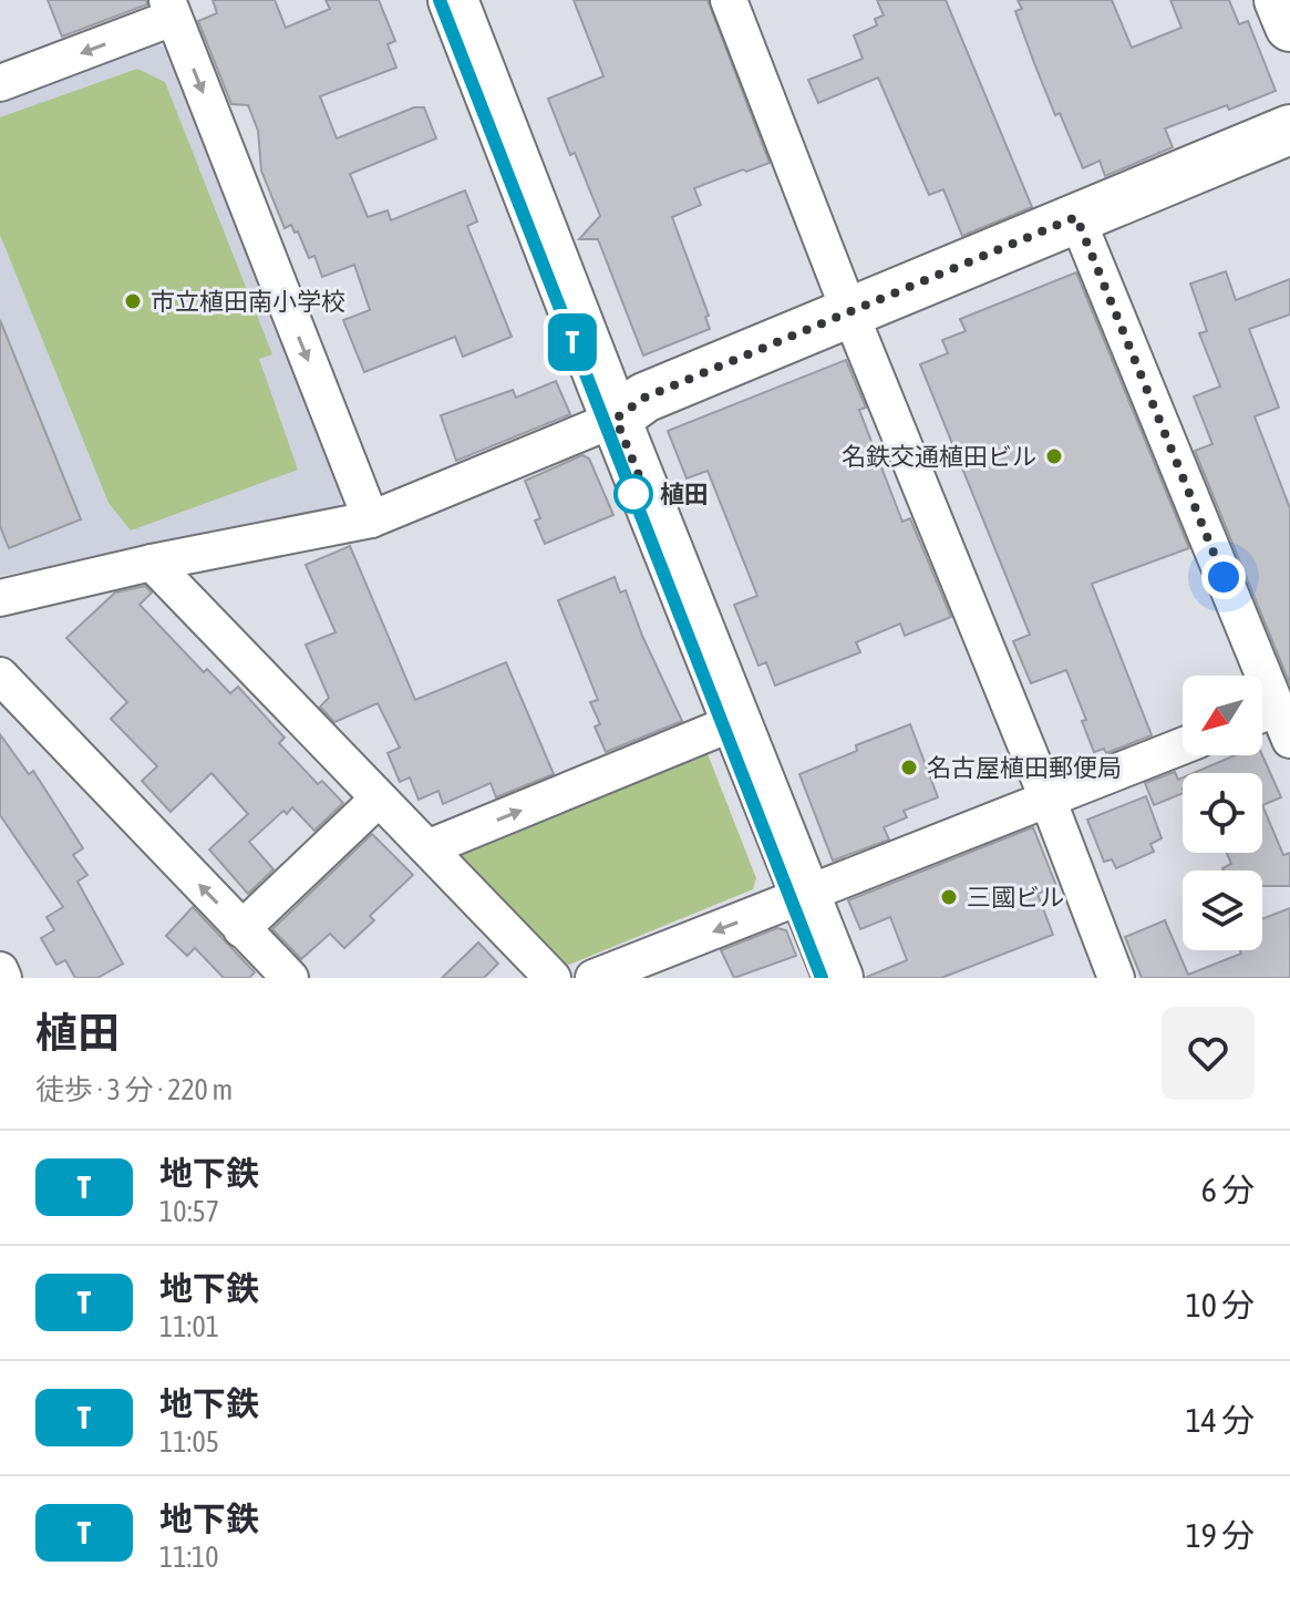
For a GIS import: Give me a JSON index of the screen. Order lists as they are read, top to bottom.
{
  "places": [
    "市立植田南小学校",
    "名鉄交通植田ビル",
    "植田",
    "名古屋植田郵便局",
    "三國ビル"
  ],
  "lines": ["metro line T"],
  "north": "bottom left",
  "page": {
    "on_map": "T",
    "heading": ["植田", "徒歩 · 3 分 · 220 m"],
    "list": [
      {
        "mark": "T",
        "name": "地下鉄",
        "note": "10:57",
        "value": "6 分"
      },
      {
        "mark": "T",
        "name": "地下鉄",
        "note": "11:01",
        "value": "10 分"
      },
      {
        "mark": "T",
        "name": "地下鉄",
        "note": "11:05",
        "value": "14 分"
      },
      {
        "mark": "T",
        "name": "地下鉄",
        "note": "11:10",
        "value": "19 分"
      }
    ]
  }
}
